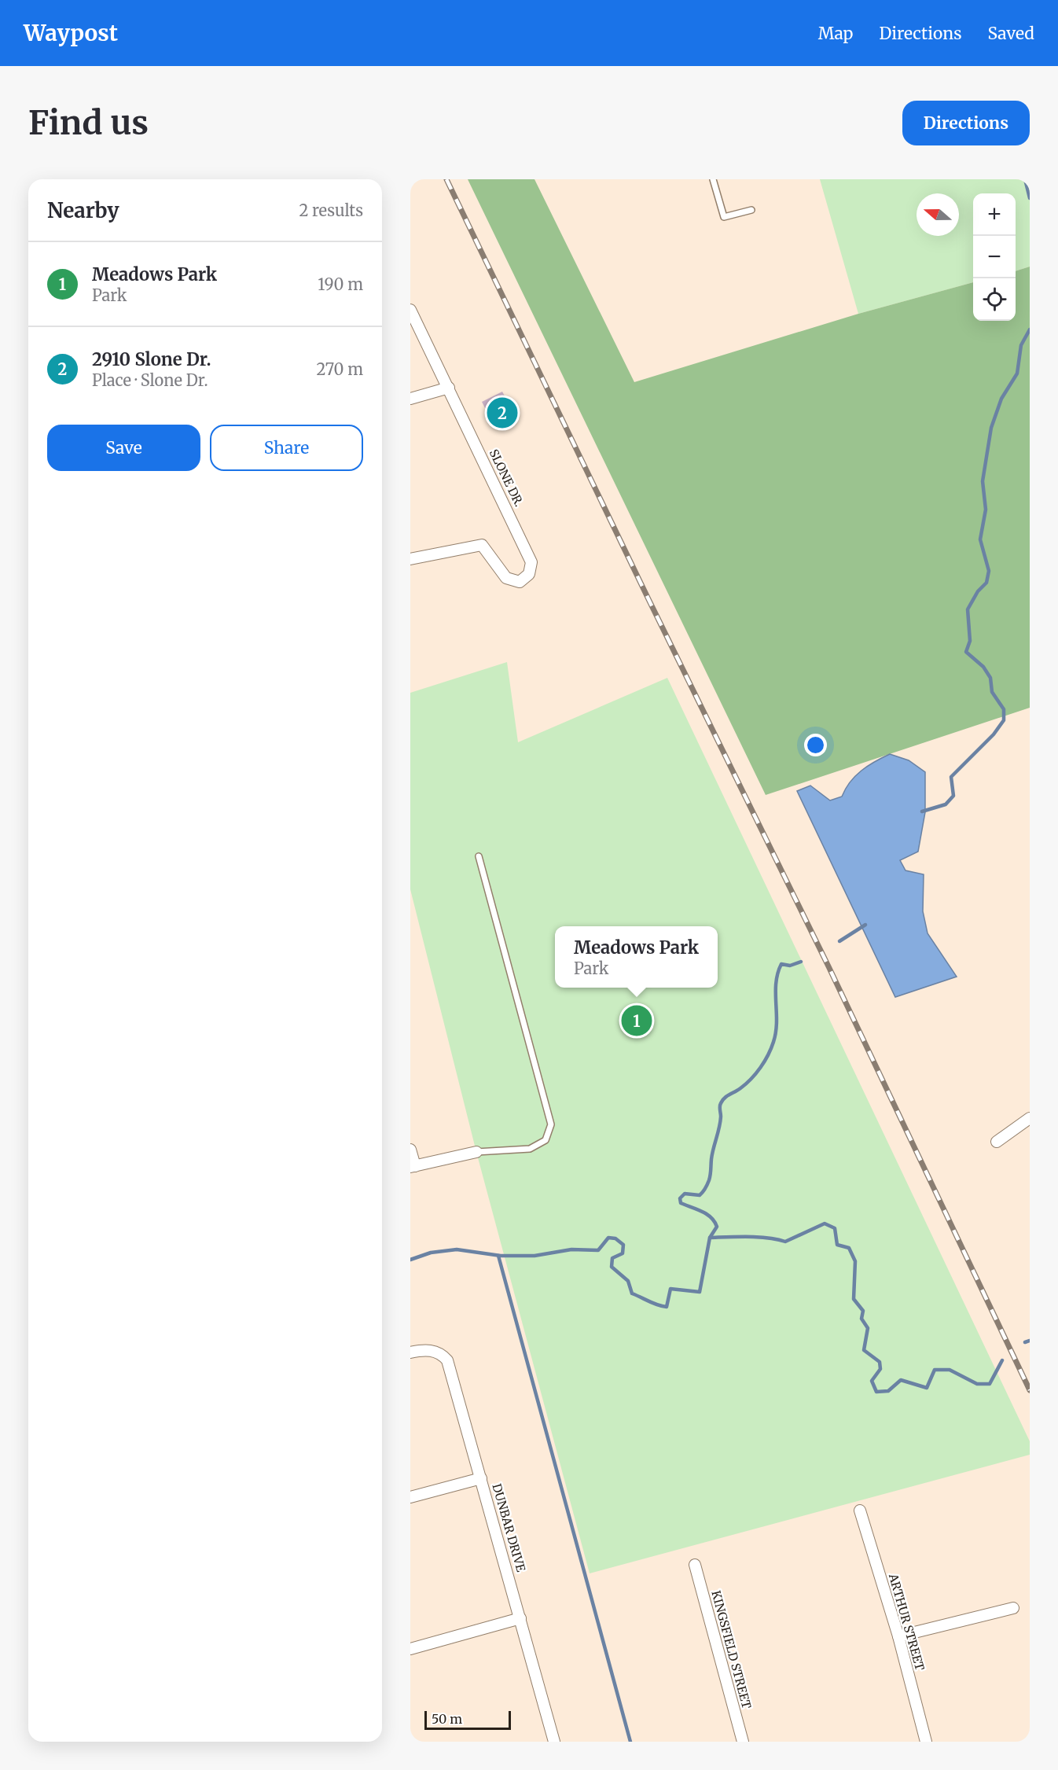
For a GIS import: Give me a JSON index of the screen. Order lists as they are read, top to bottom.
{
  "streets": {
    "street": [
      "SLONE DR.",
      "DUNBAR DRIVE",
      "ARTHUR STREET",
      "KINGSFIELD STREET"
    ]
  },
  "scale_bar": "50 m",
  "north": "left",
  "page": {
    "header": "Waypost",
    "nav": ["Map", "Directions", "Saved"],
    "buttons": [
      "Directions",
      ["Save", "Share"]
    ],
    "title": "Find us",
    "heading": ["Nearby", "2 results"],
    "map_buttons": ["+", "−"],
    "list": [
      {
        "mark": "1",
        "name": "Meadows Park",
        "note": "Park",
        "value": "190 m"
      },
      {
        "mark": "2",
        "name": "2910 Slone Dr.",
        "note": "Place · Slone Dr.",
        "value": "270 m"
      }
    ],
    "pins": ["2", "1"],
    "popup": ["Meadows Park", "Park"],
    "scale": "50 m"
  }
}
